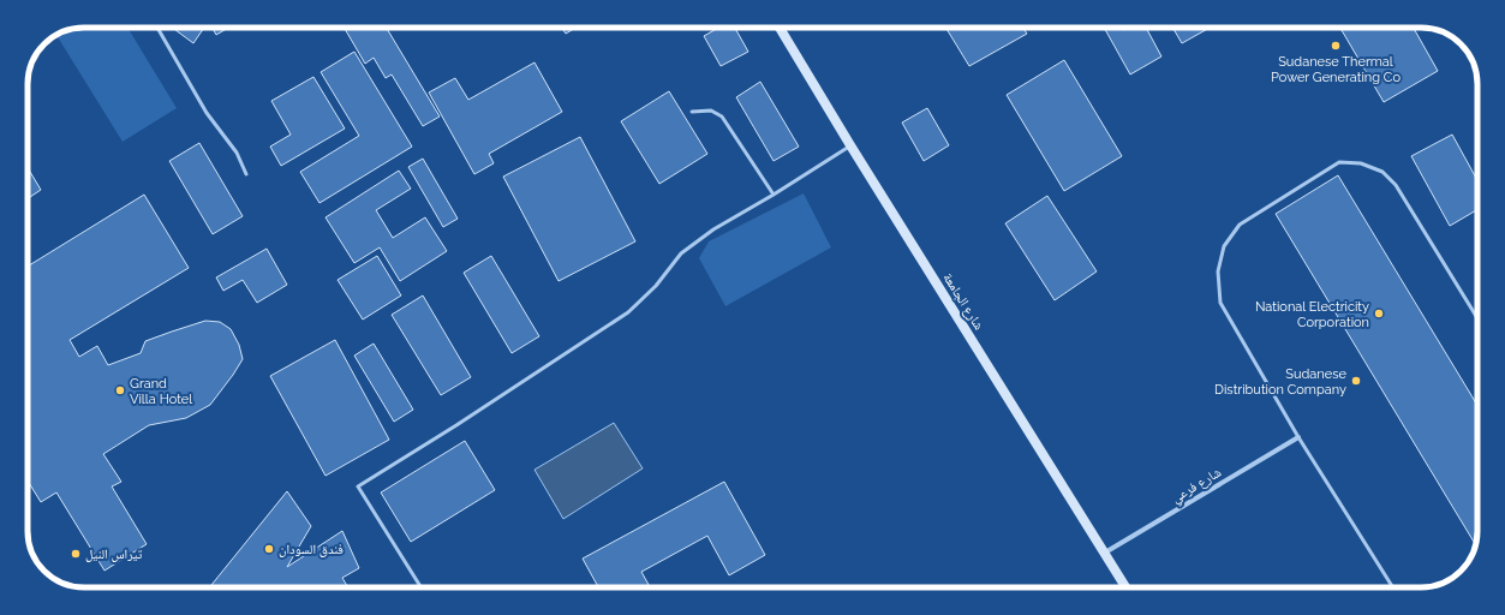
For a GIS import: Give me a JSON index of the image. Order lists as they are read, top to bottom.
{
  "streets": {
    "main road": ["شارع الجامعة"],
    "street": ["شارع فرعي"]
  },
  "crossings": [
    ["شارع الجامعة", "شارع فرعي"]
  ],
  "places": [
    "Sudanese Thermal Power Generating Co",
    "National Electricity Corporation",
    "Sudanese Distribution Company",
    "Grand Villa Hotel",
    "فندق السودان",
    "تيراس النيل"
  ]
}
